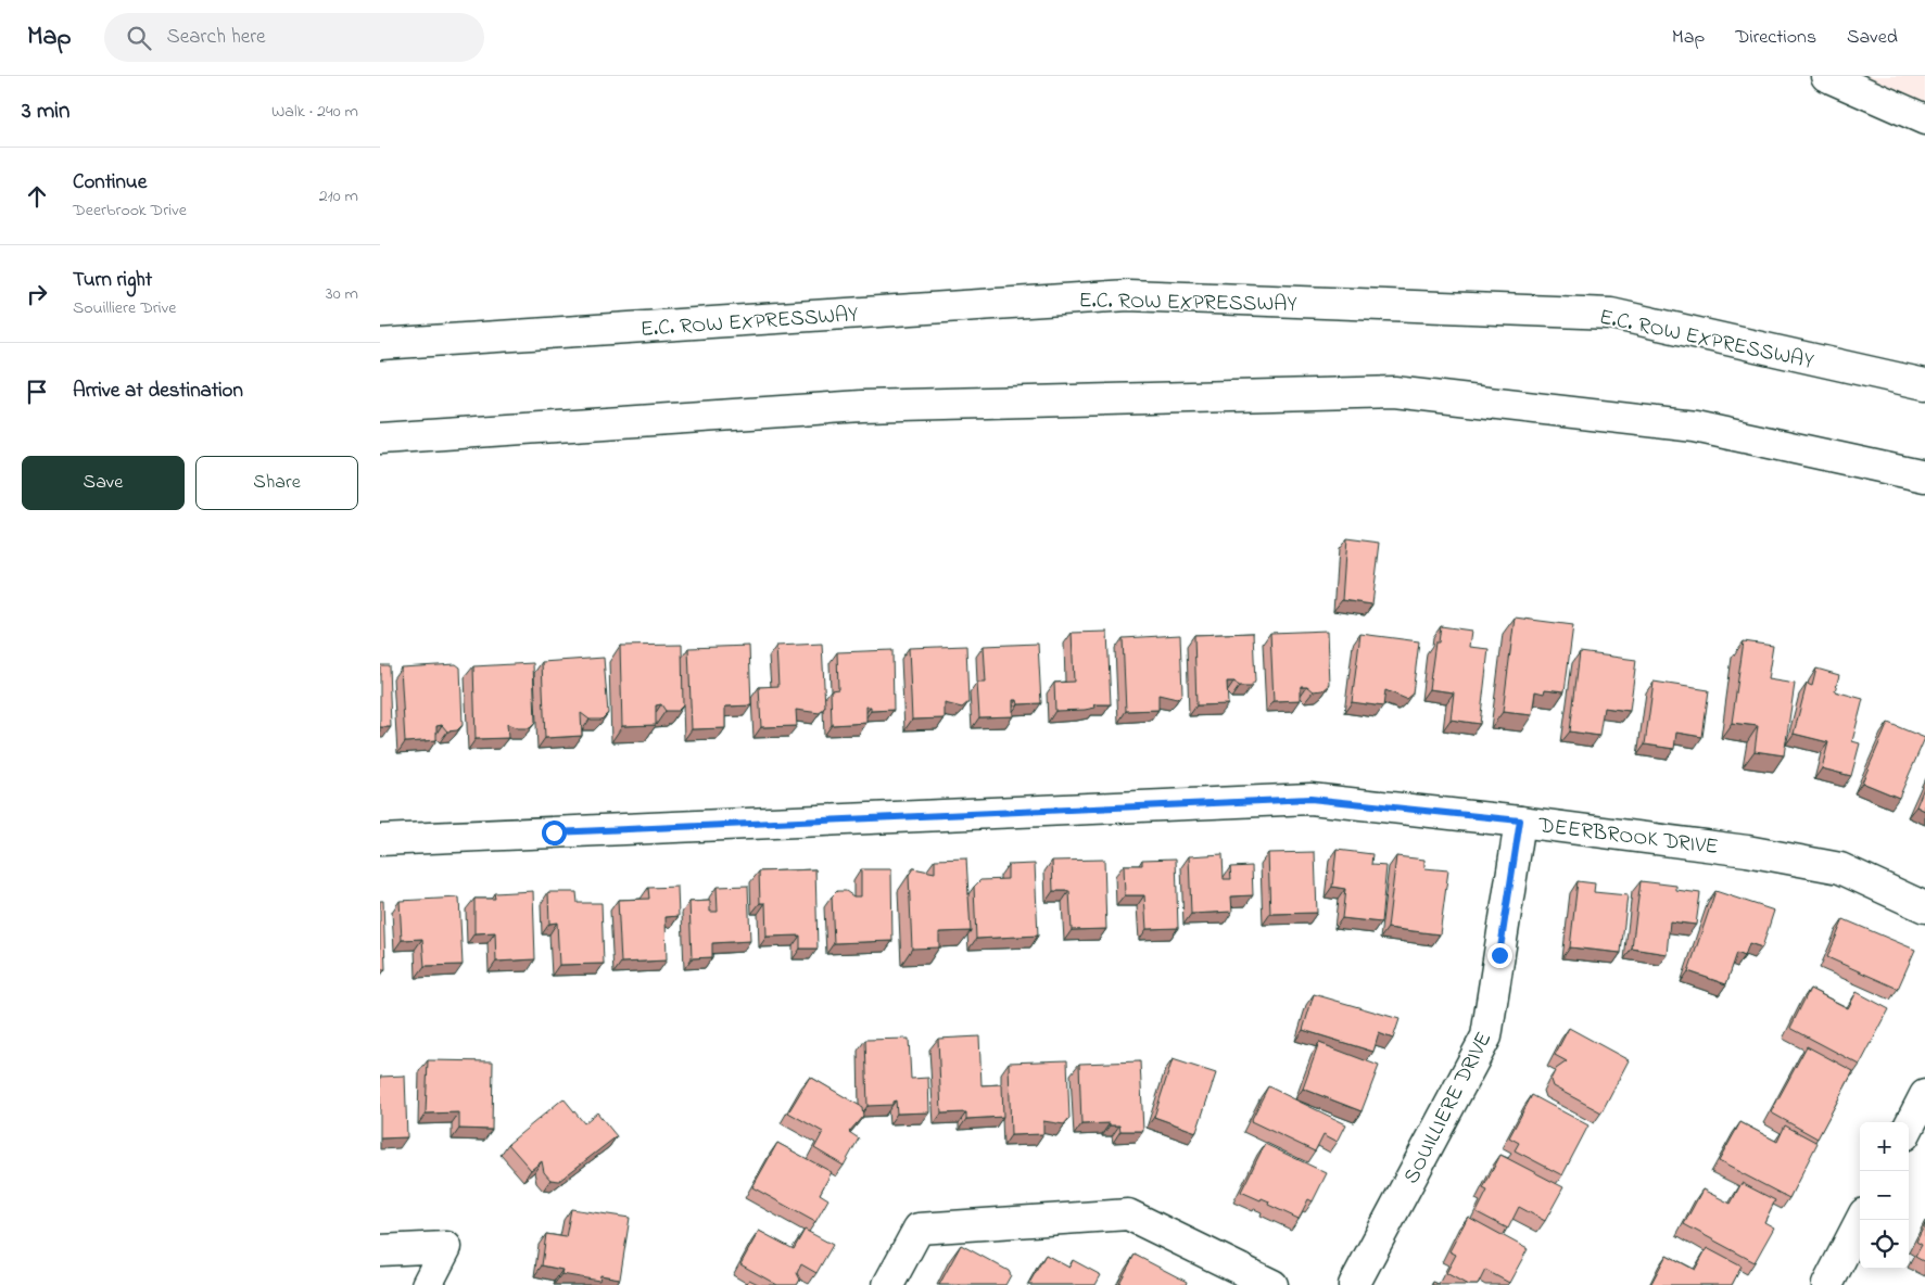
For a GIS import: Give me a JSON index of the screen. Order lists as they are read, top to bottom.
{
  "streets": {
    "main road": ["E.C. ROW EXPRESSWAY", "DEERBROOK DRIVE", "SOUILLIERE DRIVE"]
  },
  "crossings": [
    ["DEERBROOK DRIVE", "SOUILLIERE DRIVE"]
  ],
  "page": {
    "header": "Map",
    "search": "Search here",
    "nav": ["Map", "Directions", "Saved"],
    "heading": ["3 min", "Walk · 240 m"],
    "list": [
      ["Continue", "Deerbrook Drive", "210 m"],
      ["Turn right", "Souilliere Drive", "30 m"],
      "Arrive at destination"
    ],
    "buttons": ["Save", "Share"],
    "map_buttons": ["+", "−"]
  }
}
